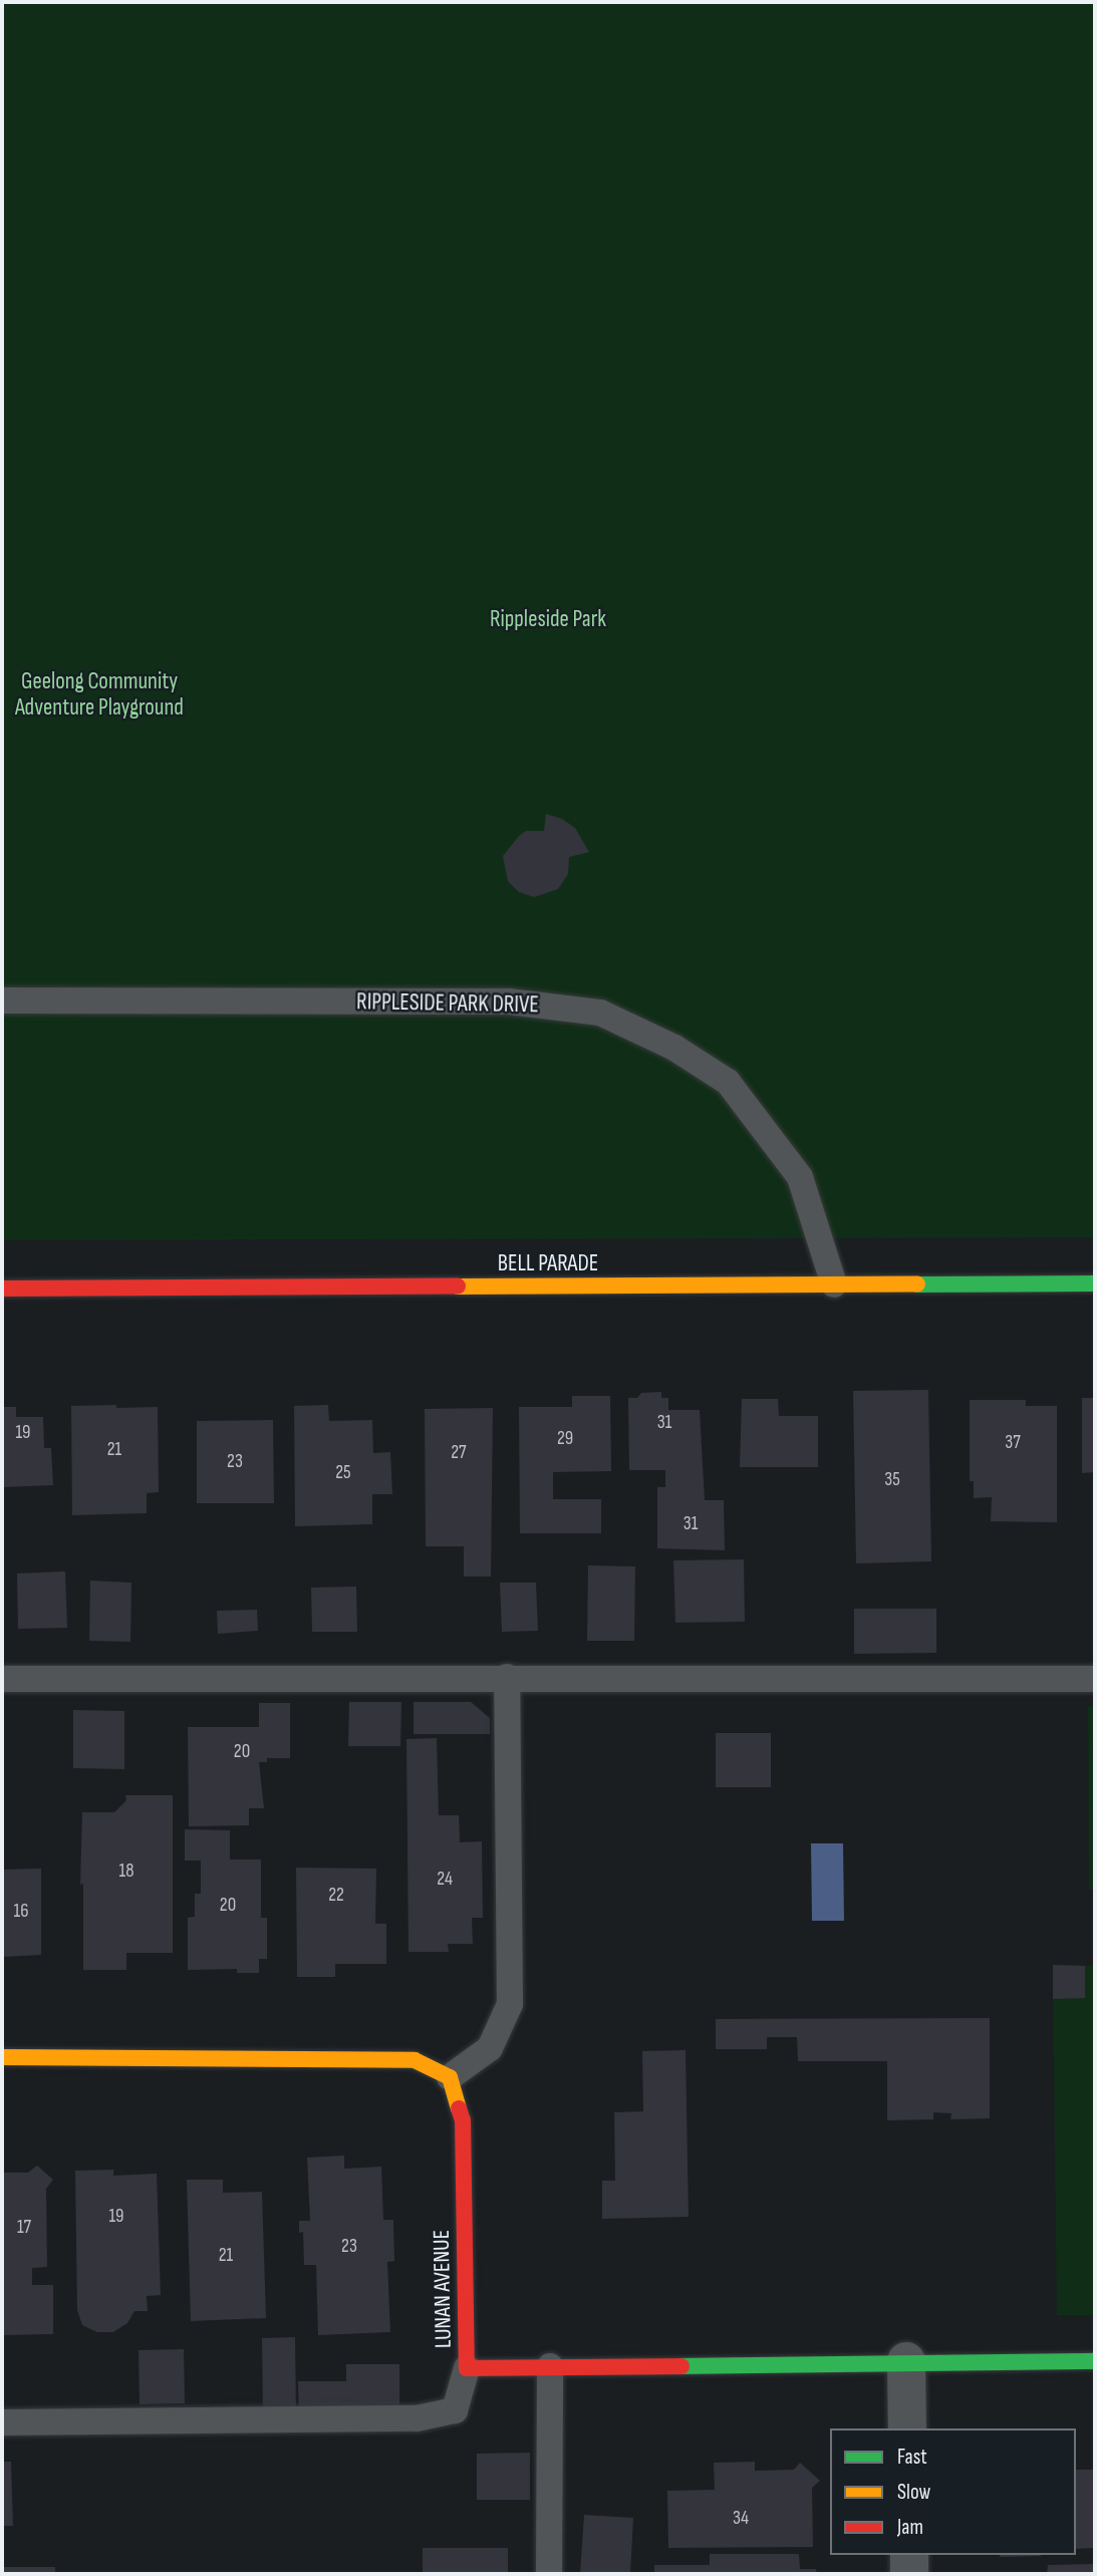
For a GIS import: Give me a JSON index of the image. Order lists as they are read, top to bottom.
{
  "streets": {
    "street": ["BELL PARADE", "LUNAN AVENUE"],
    "lane": ["RIPPLESIDE PARK DRIVE"]
  },
  "crossings": [
    ["RIPPLESIDE PARK DRIVE", "BELL PARADE"]
  ],
  "parks": ["Rippleside Park", "Geelong Community Adventure Playground"],
  "house_numbers": [
    "31",
    "19",
    "29",
    "37",
    "21",
    "27",
    "23",
    "25",
    "35",
    "31",
    "20",
    "18",
    "24",
    "22",
    "20",
    "16",
    "19",
    "17",
    "23",
    "21",
    "34"
  ],
  "legend": ["Fast", "Slow", "Jam"]
}
